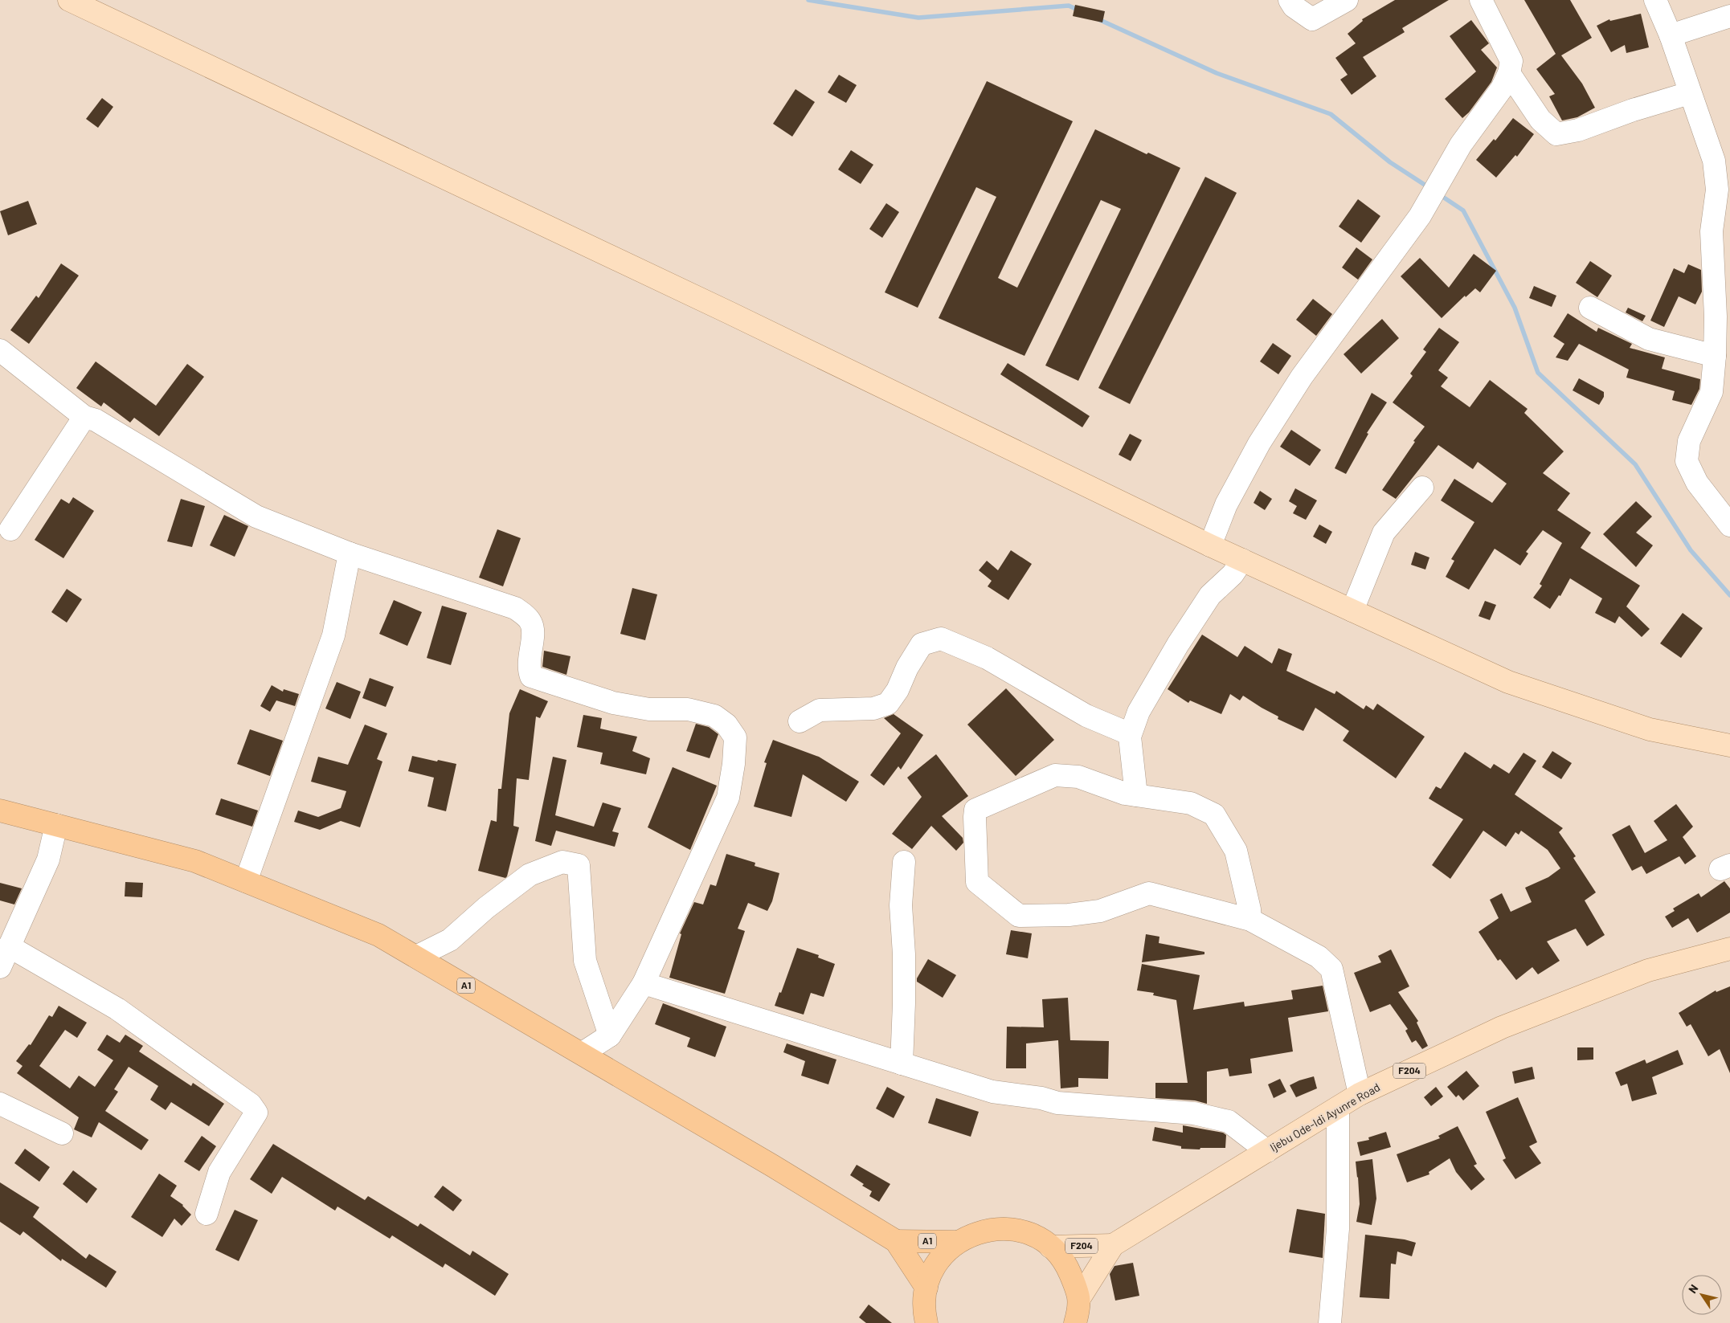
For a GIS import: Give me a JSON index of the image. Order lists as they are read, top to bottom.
{
  "streets": {
    "highway": ["A1"],
    "main road": ["F204", "Ijebu Ode-Idi Ayunre Road"]
  },
  "crossings": [
    ["F204", "Ijebu Ode-Idi Ayunre Road"]
  ],
  "north": "top left"
}
